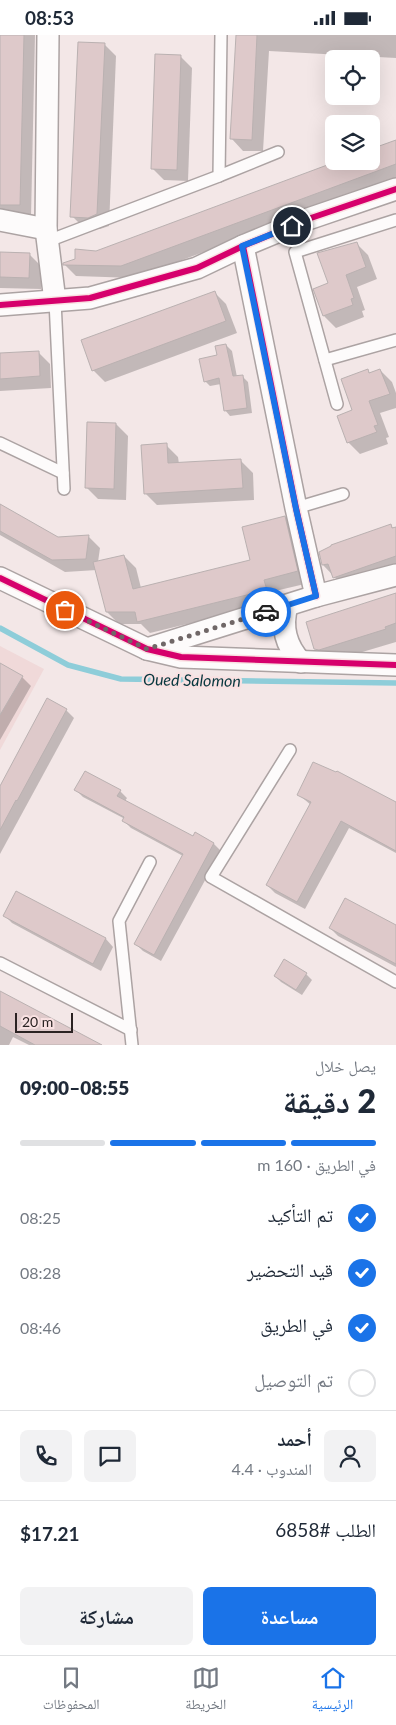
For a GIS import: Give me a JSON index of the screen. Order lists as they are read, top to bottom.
{
  "water": ["Oued Salomon"],
  "scale_bar": "20 m",
  "page": {
    "status": "08:53",
    "scale": "20 m",
    "heading": ["2 دقيقة", "يصل خلال", "08:55–09:00"],
    "panel": [
      "أحمد",
      "المندوب · 4.4",
      "الطلب #6858",
      "$17.21"
    ],
    "bar": "في الطريق · 160 m",
    "list": [
      ["تم التأكيد", "08:25"],
      ["قيد التحضير", "08:28"],
      ["في الطريق", "08:46"],
      "تم التوصيل"
    ],
    "buttons": ["مساعدة", "مشاركة"],
    "tabs": ["الرئيسية", "الخريطة", "المحفوظات"]
  }
}
